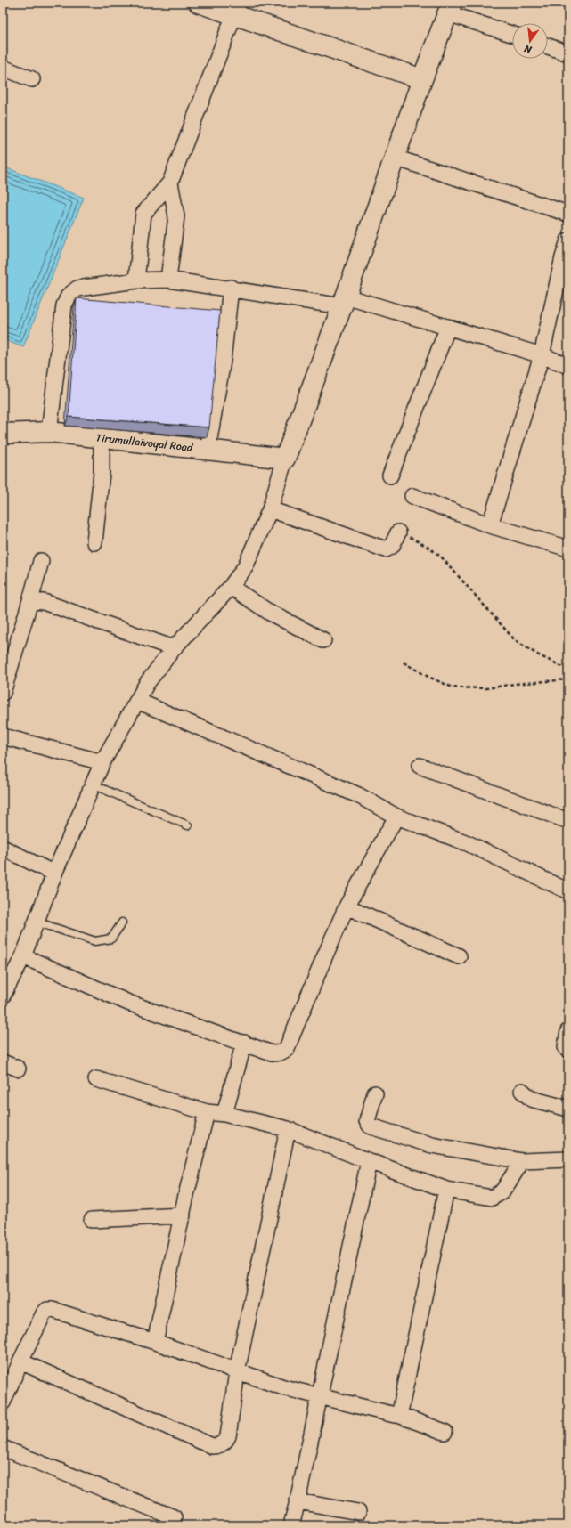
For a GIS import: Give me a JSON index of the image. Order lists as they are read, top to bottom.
{
  "streets": {
    "street": ["Tirumullaivoyal Road"]
  },
  "north": "bottom"
}
